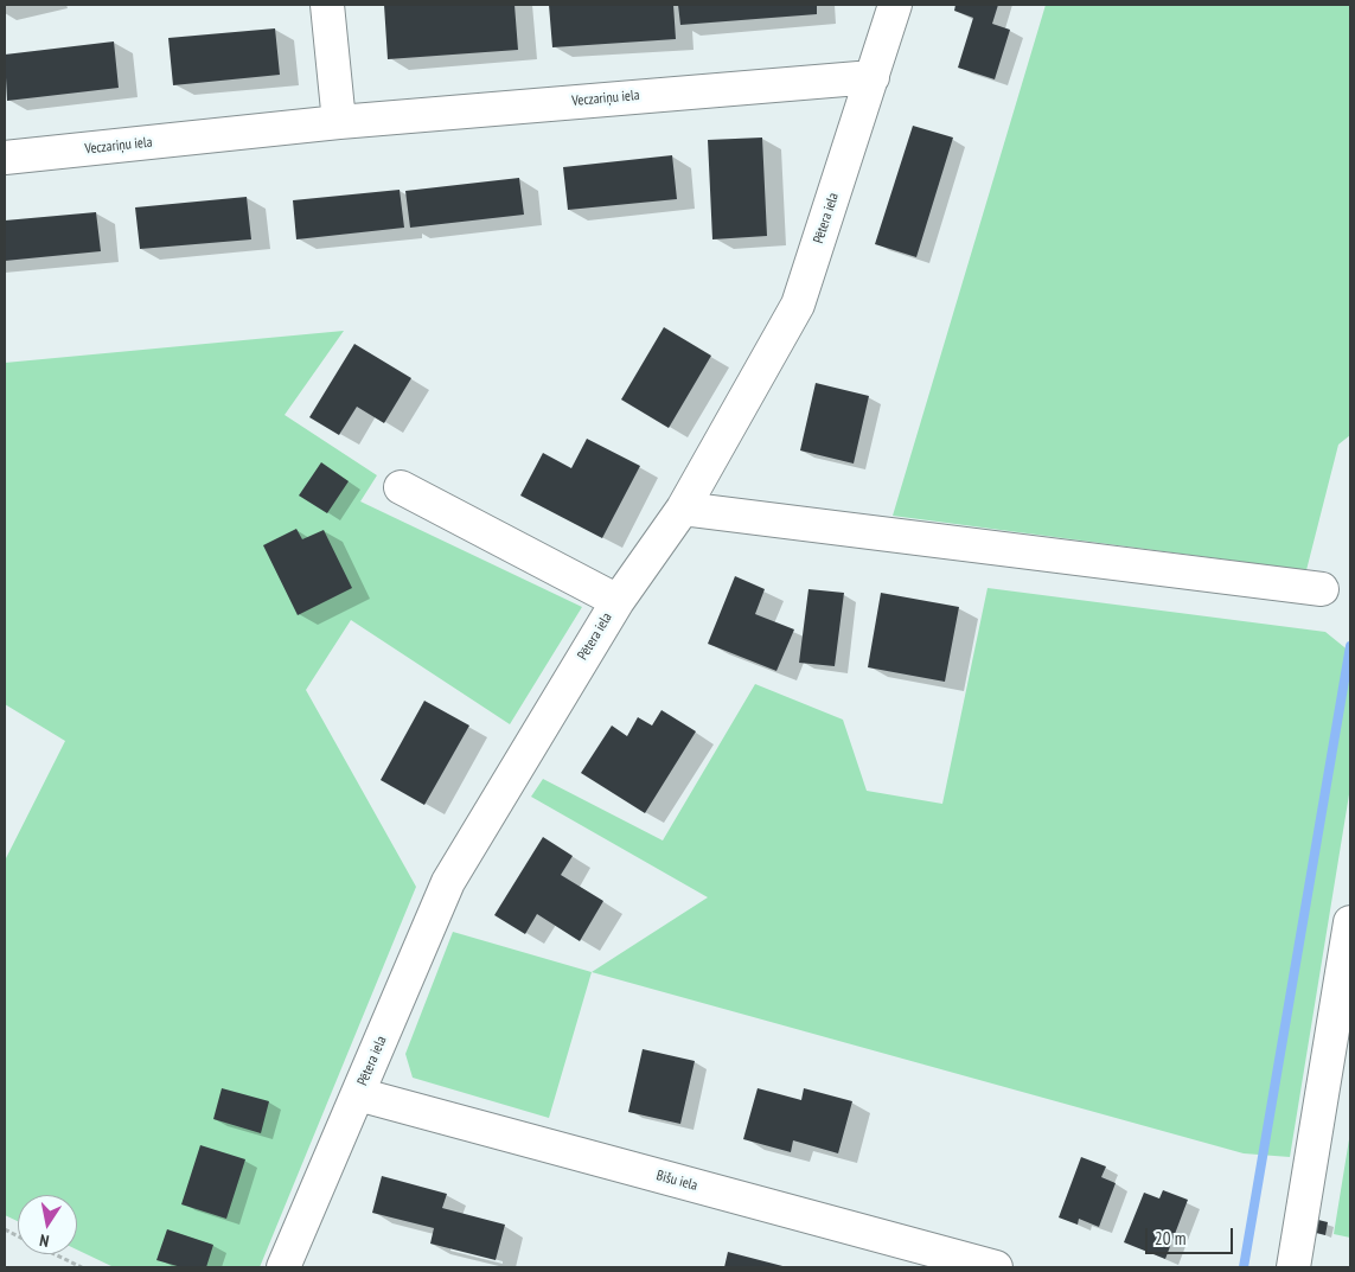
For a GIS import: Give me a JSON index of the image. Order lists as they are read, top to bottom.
{
  "streets": {
    "street": ["Veczariņu iela", "Pētera iela", "Bišu iela"]
  },
  "crossings": [
    ["Veczariņu iela", "Pētera iela"],
    ["Pētera iela", "Bišu iela"]
  ],
  "scale_bar": "20 m",
  "north": "bottom"
}
